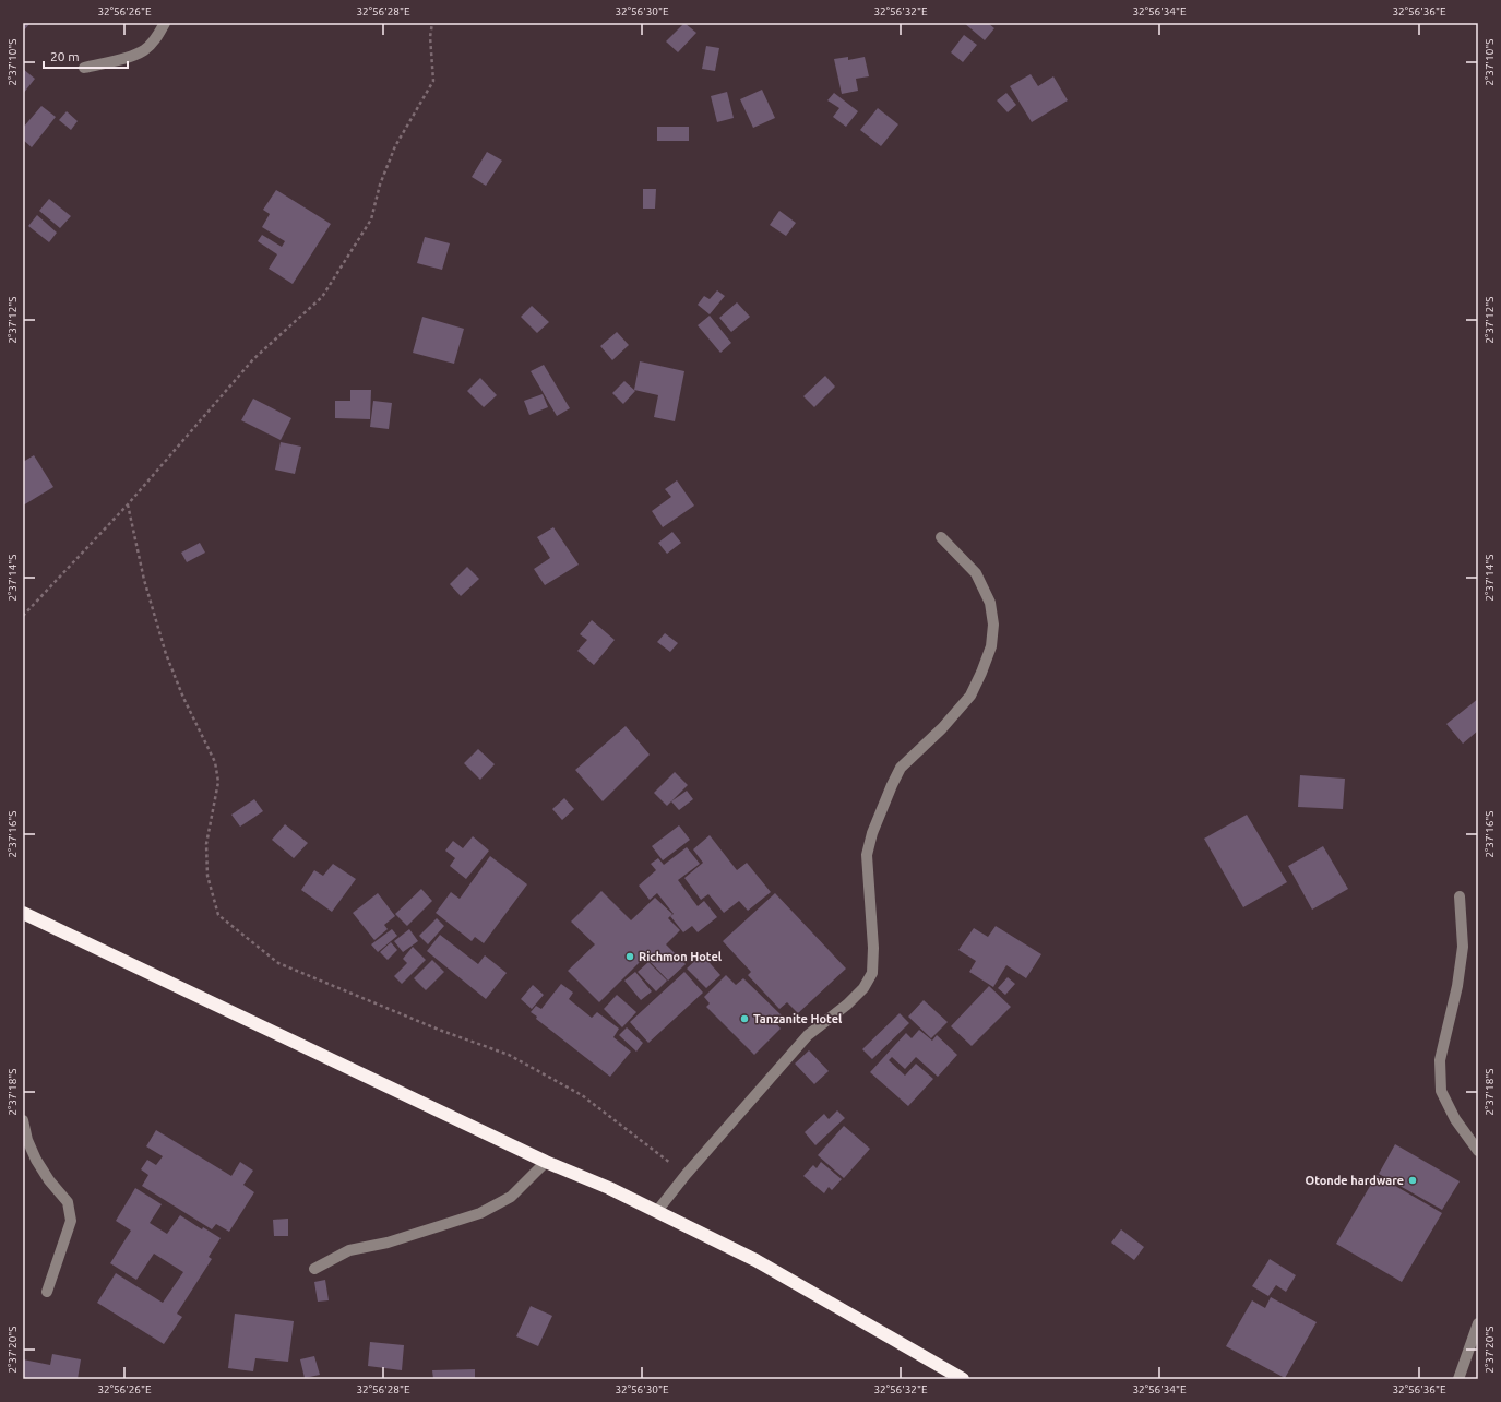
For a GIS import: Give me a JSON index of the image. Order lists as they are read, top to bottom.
{
  "places": ["Richmon Hotel", "Tanzanite Hotel", "Otonde hardware"],
  "scale_bar": "20 m",
  "coordinates": [
    "32°56'26\"E",
    "32°56'28\"E",
    "32°56'30\"E",
    "32°56'32\"E",
    "32°56'34\"E",
    "32°56'36\"E",
    "2°37'10\"S",
    "2°37'12\"S",
    "2°37'14\"S",
    "2°37'16\"S",
    "2°37'18\"S",
    "2°37'20\"S"
  ]
}
